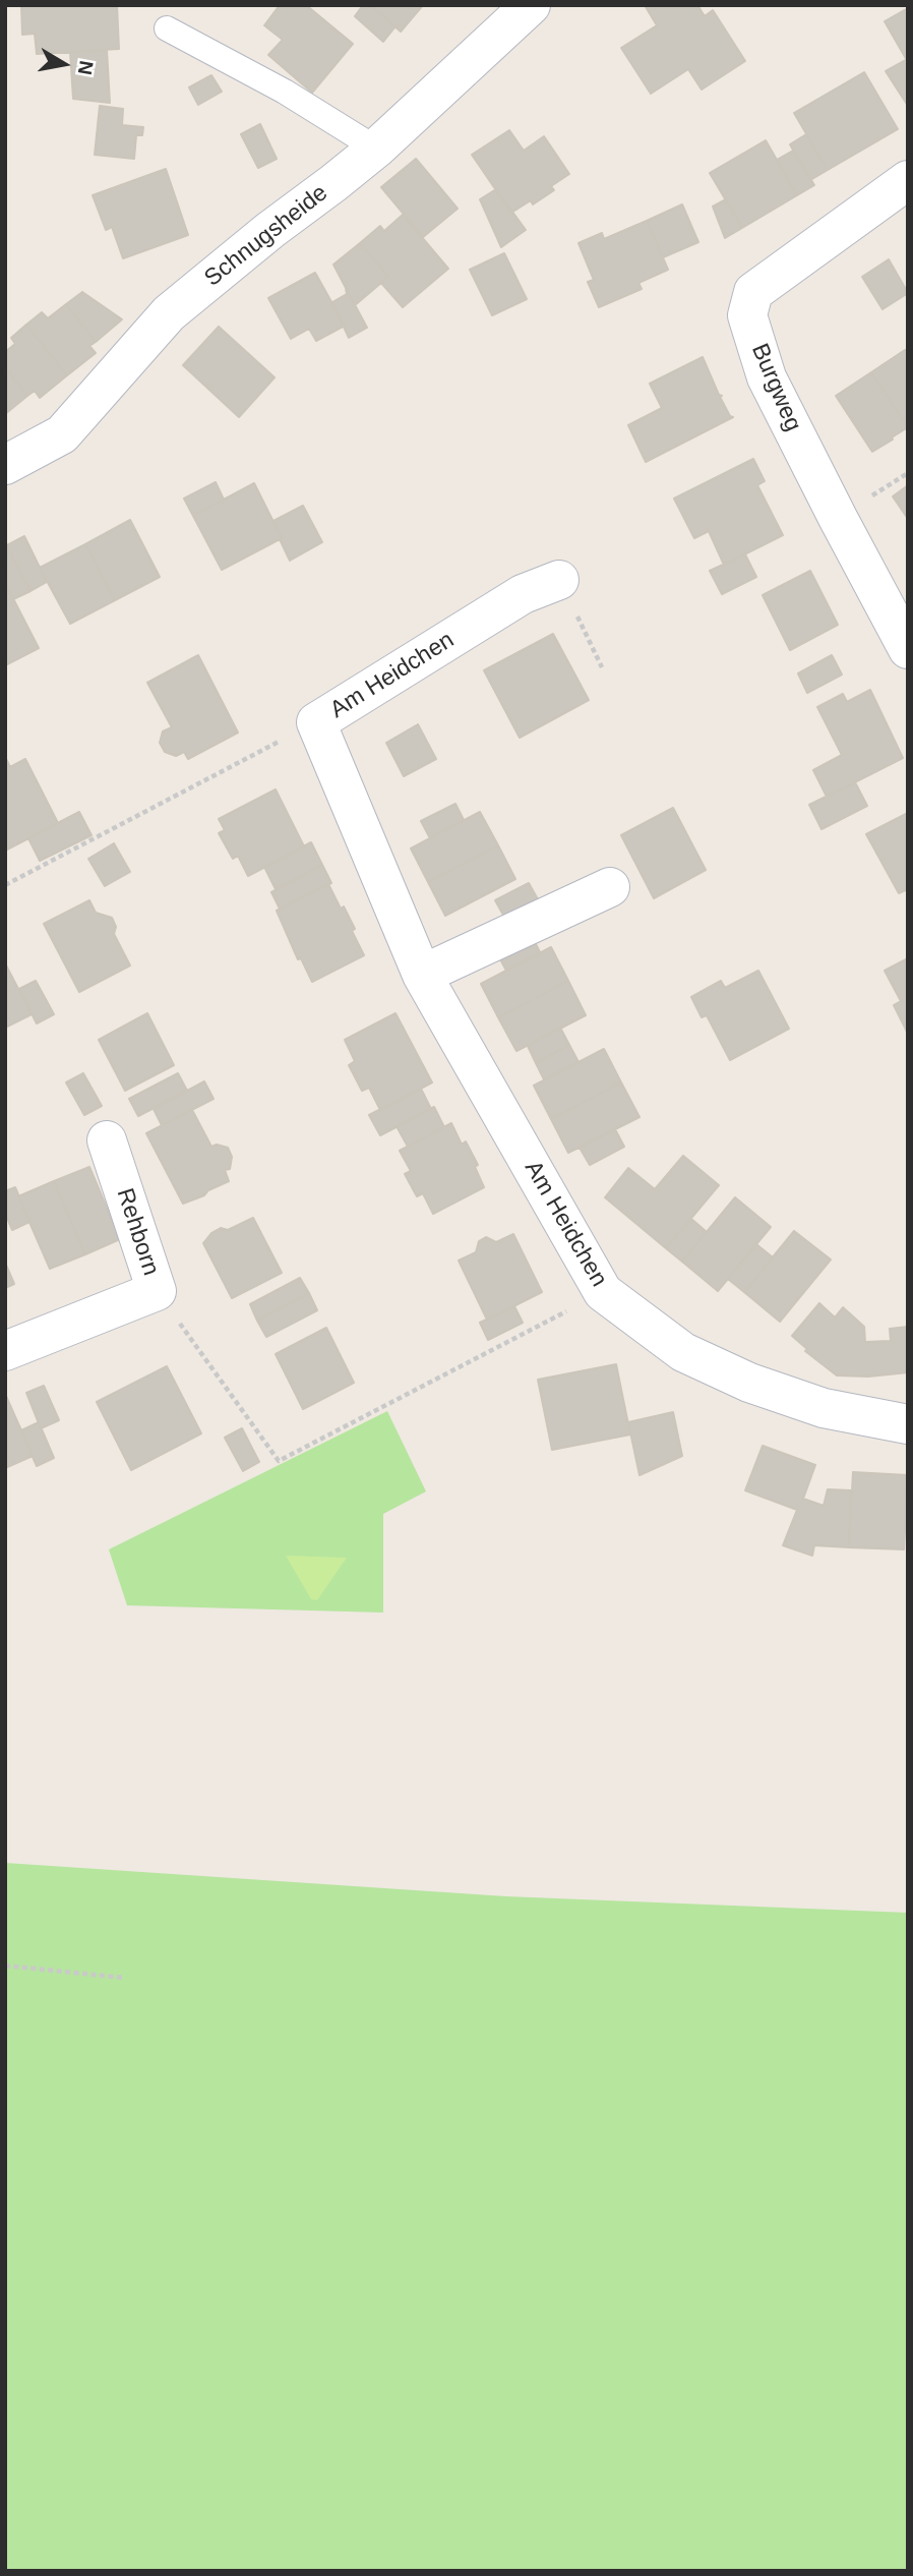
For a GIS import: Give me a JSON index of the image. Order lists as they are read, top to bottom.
{
  "streets": {
    "street": [
      "Schnugsheide",
      "Burgweg",
      "Am Heidchen",
      "Rehborn"
    ]
  },
  "north": "right"
}
